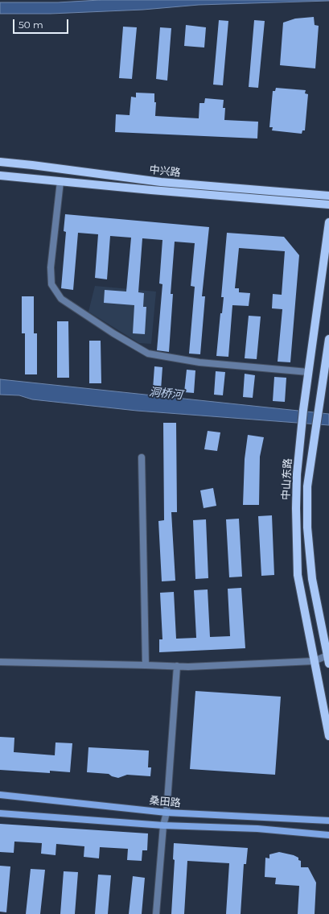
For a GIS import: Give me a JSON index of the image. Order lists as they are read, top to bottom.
{
  "streets": {
    "main road": ["中兴路", "中山东路", "桑田路"]
  },
  "water": ["洞桥河"],
  "scale_bar": "50 m"
}
